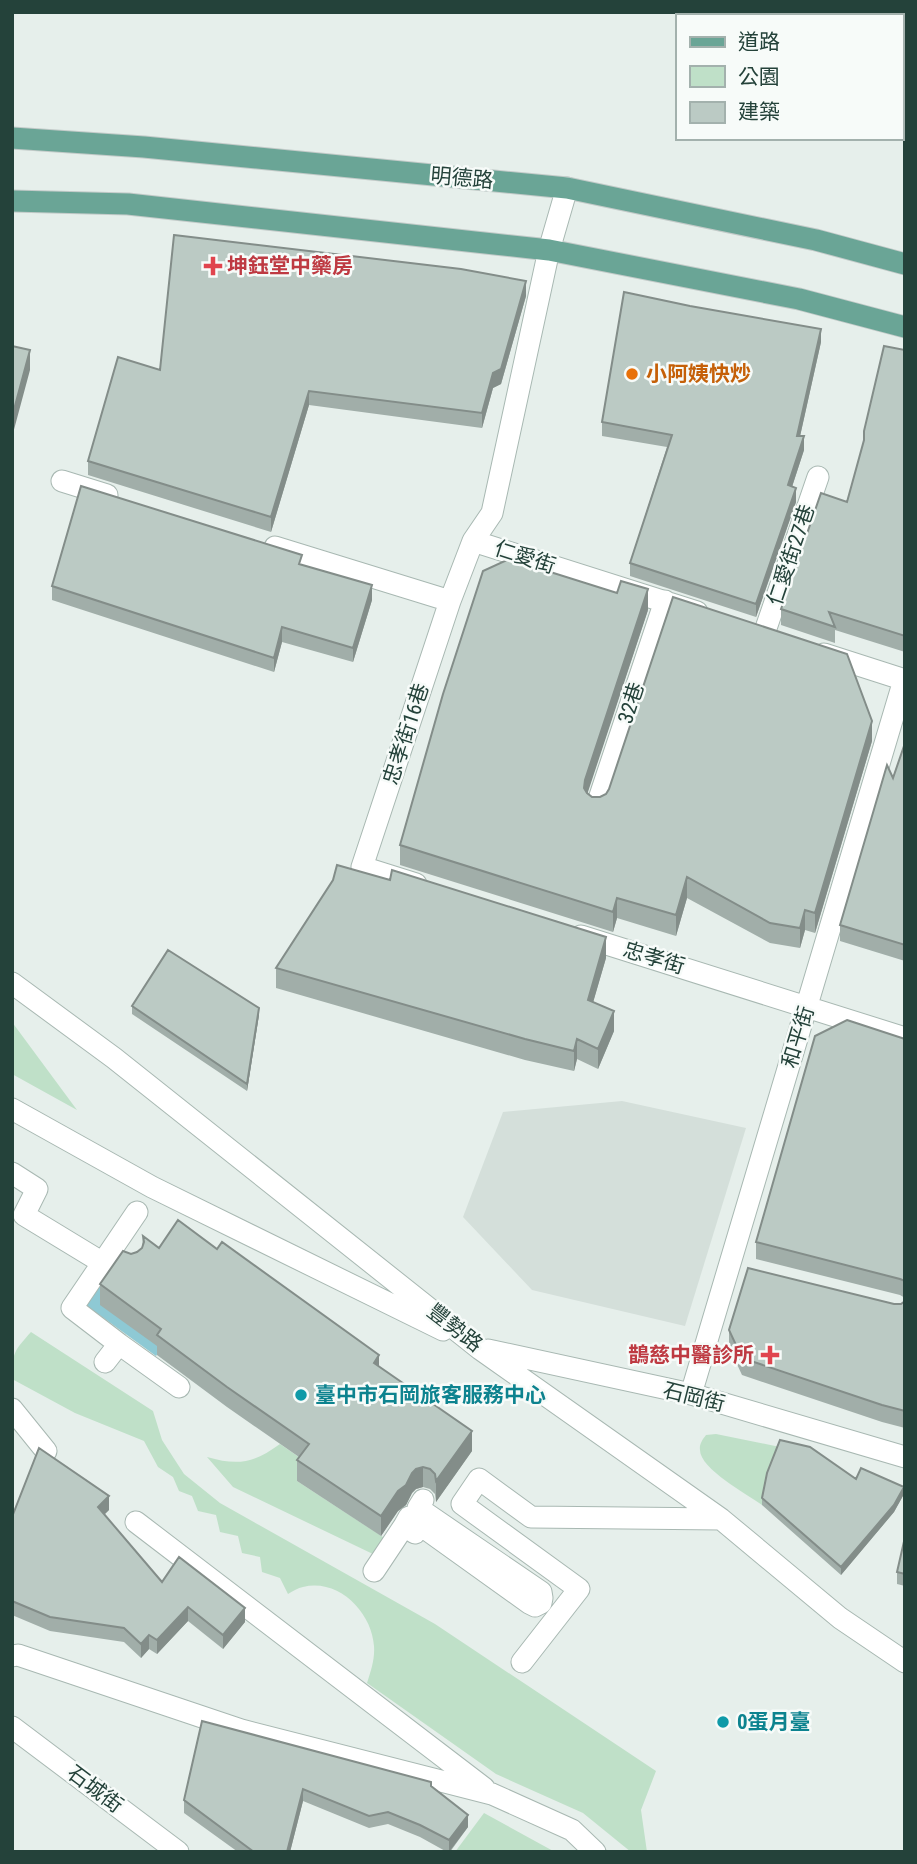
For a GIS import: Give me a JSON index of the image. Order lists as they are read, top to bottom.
{
  "streets": {
    "main road": ["明德路"],
    "street": [
      "仁愛街27巷",
      "仁愛街",
      "32巷",
      "忠孝街16巷",
      "忠孝街",
      "和平街",
      "豐勢路",
      "石岡街",
      "石城街"
    ]
  },
  "crossings": [
    ["仁愛街", "32巷"],
    ["仁愛街", "忠孝街16巷"],
    ["忠孝街", "和平街"],
    ["和平街", "石岡街"],
    ["豐勢路", "石岡街"]
  ],
  "places": {
    "health": ["坤鈺堂中藥房", "鵲慈中醫診所"],
    "other": ["小阿姨快炒", "臺中市石岡旅客服務中心", "0蛋月臺"]
  },
  "legend": ["道路", "公園", "建築"]
}
